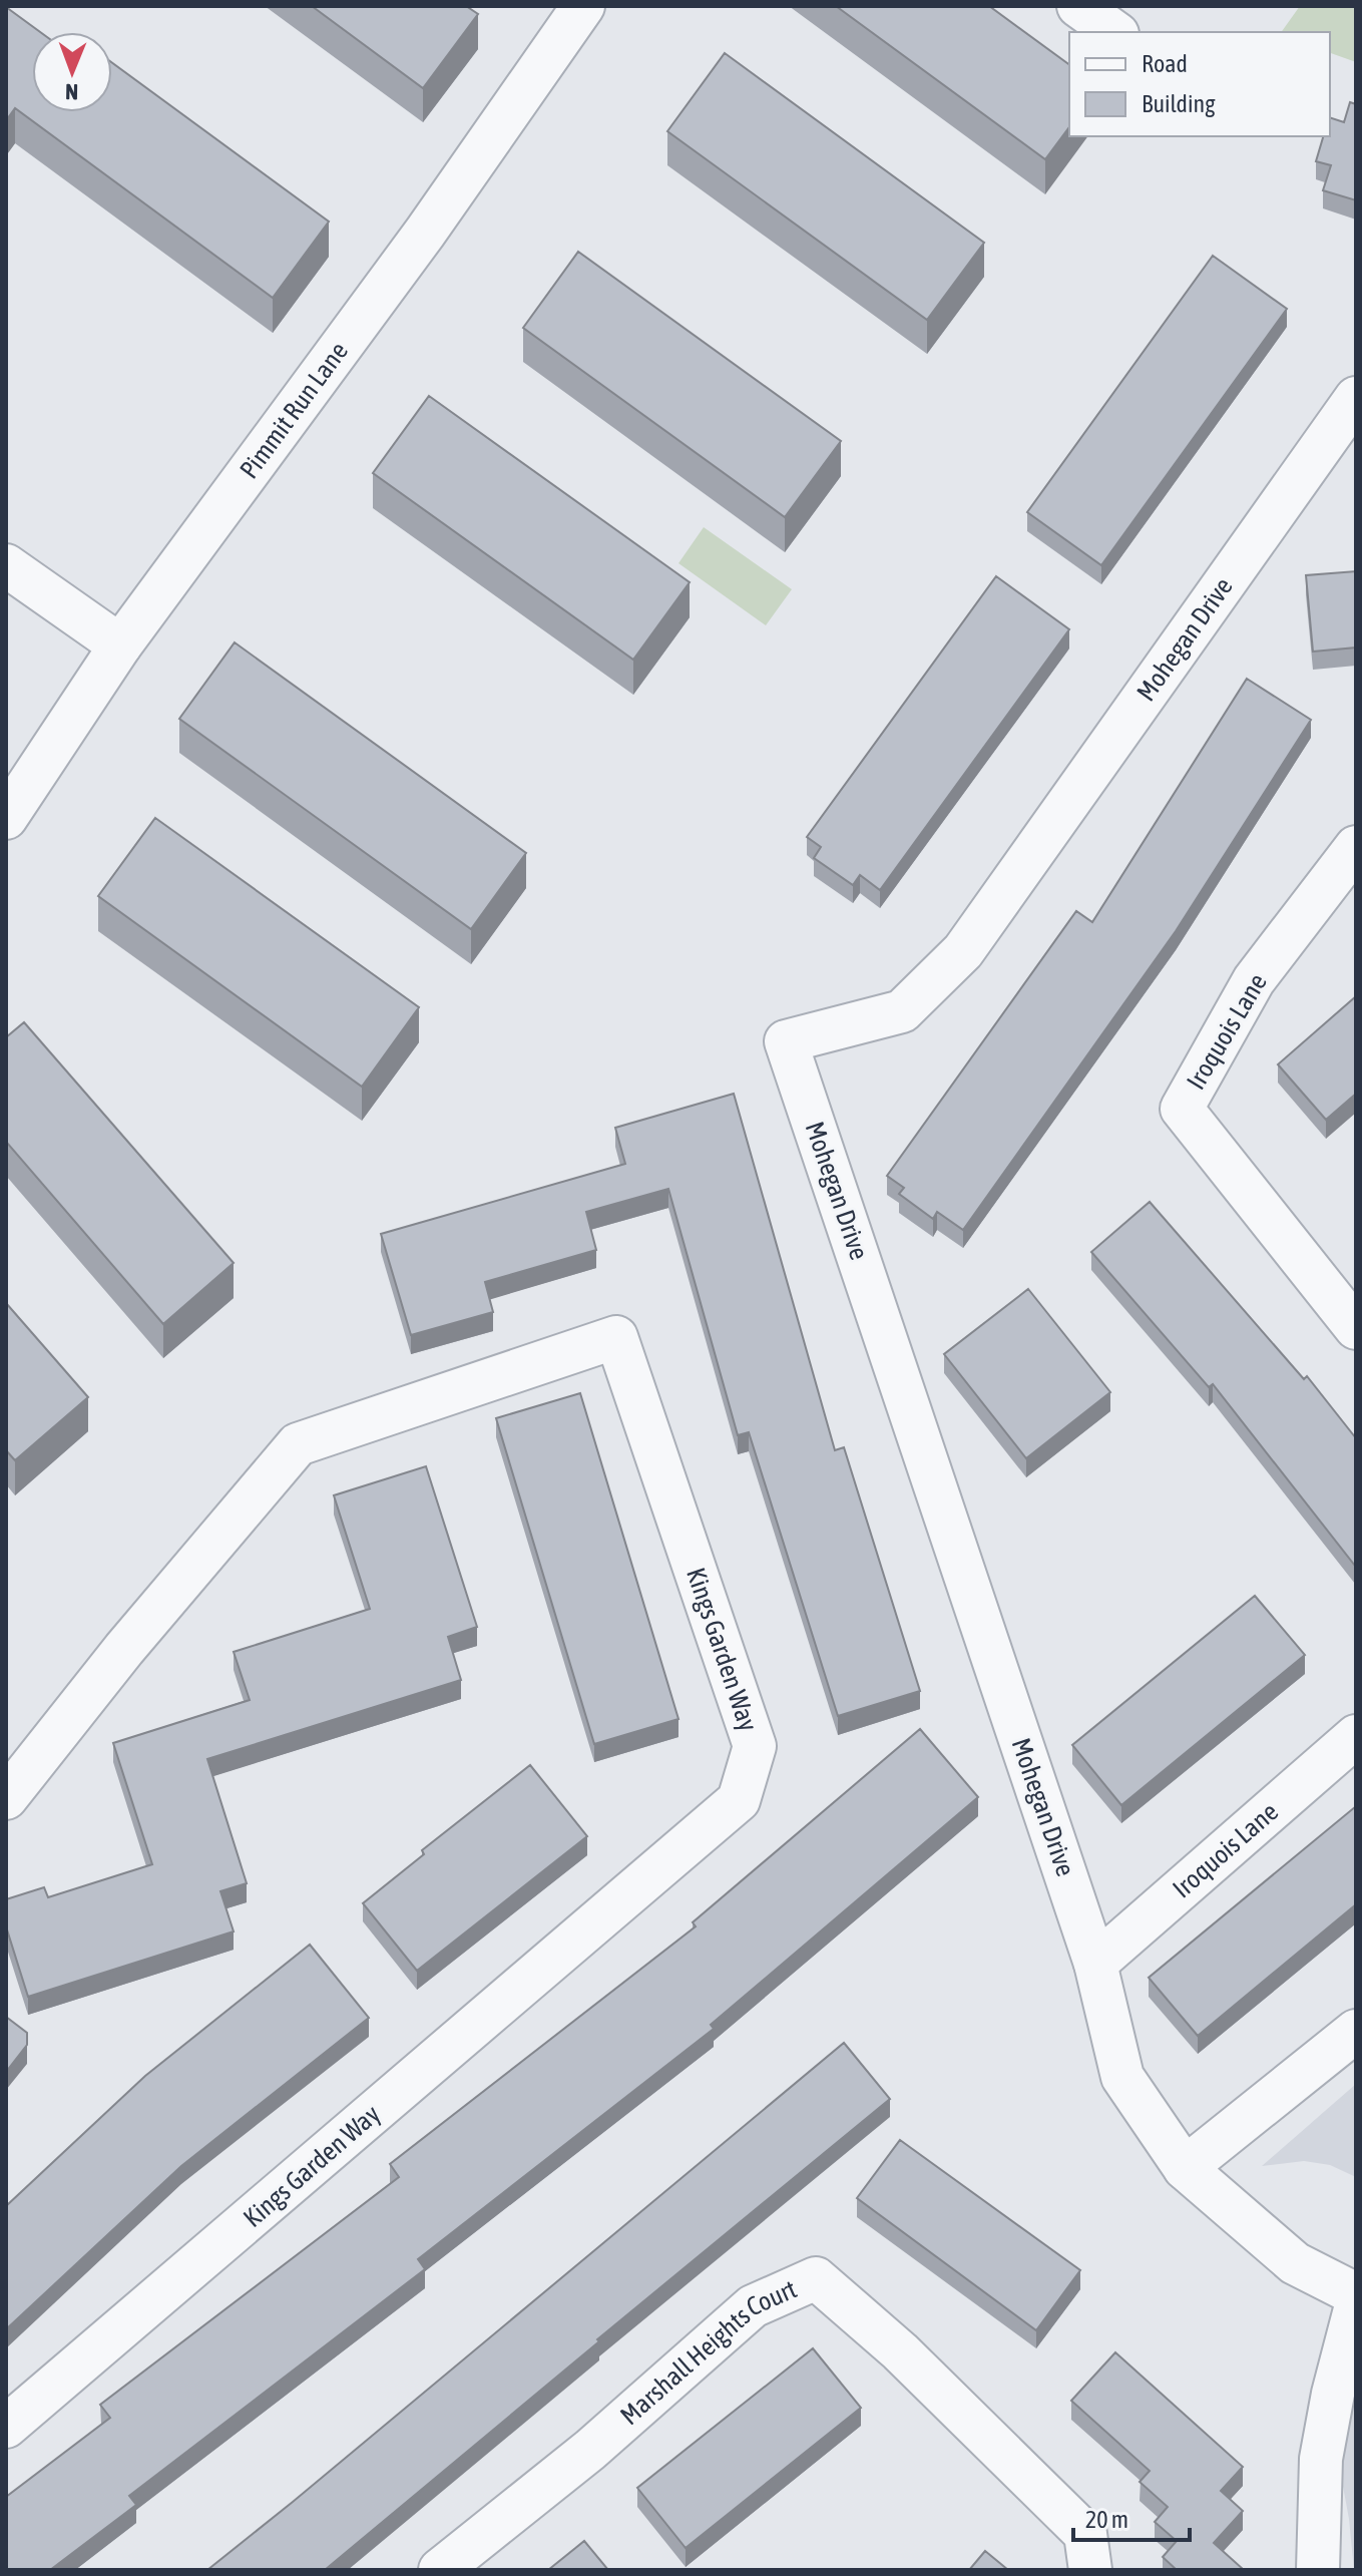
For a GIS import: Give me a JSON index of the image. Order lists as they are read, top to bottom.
{
  "streets": {
    "street": [
      "Pimmit Run Lane",
      "Mohegan Drive",
      "Iroquois Lane",
      "Kings Garden Way",
      "Marshall Heights Court"
    ]
  },
  "crossings": [
    ["Mohegan Drive", "Iroquois Lane"]
  ],
  "legend": ["Road", "Building"],
  "scale_bar": "20 m",
  "north": "bottom"
}
